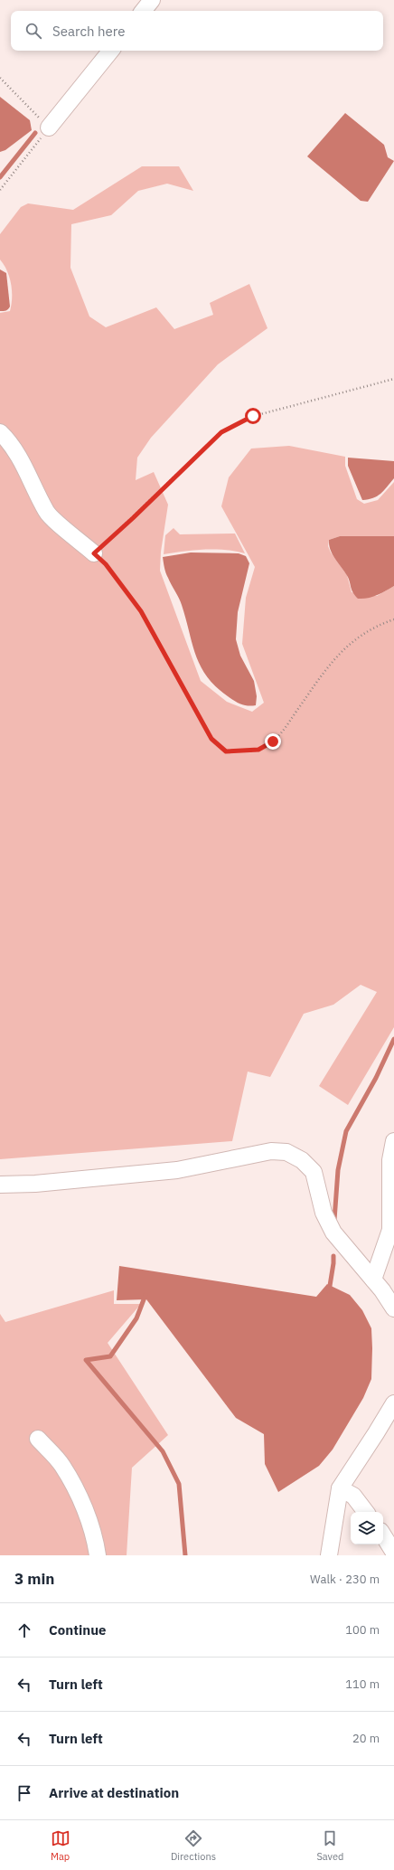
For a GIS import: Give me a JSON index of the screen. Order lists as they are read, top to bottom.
{
  "page": {
    "search": "Search here",
    "heading": ["3 min", "Walk · 230 m"],
    "list": [
      ["Continue", "100 m"],
      ["Turn left", "110 m"],
      ["Turn left", "20 m"],
      "Arrive at destination"
    ],
    "nav": ["Map", "Directions", "Saved"]
  }
}
